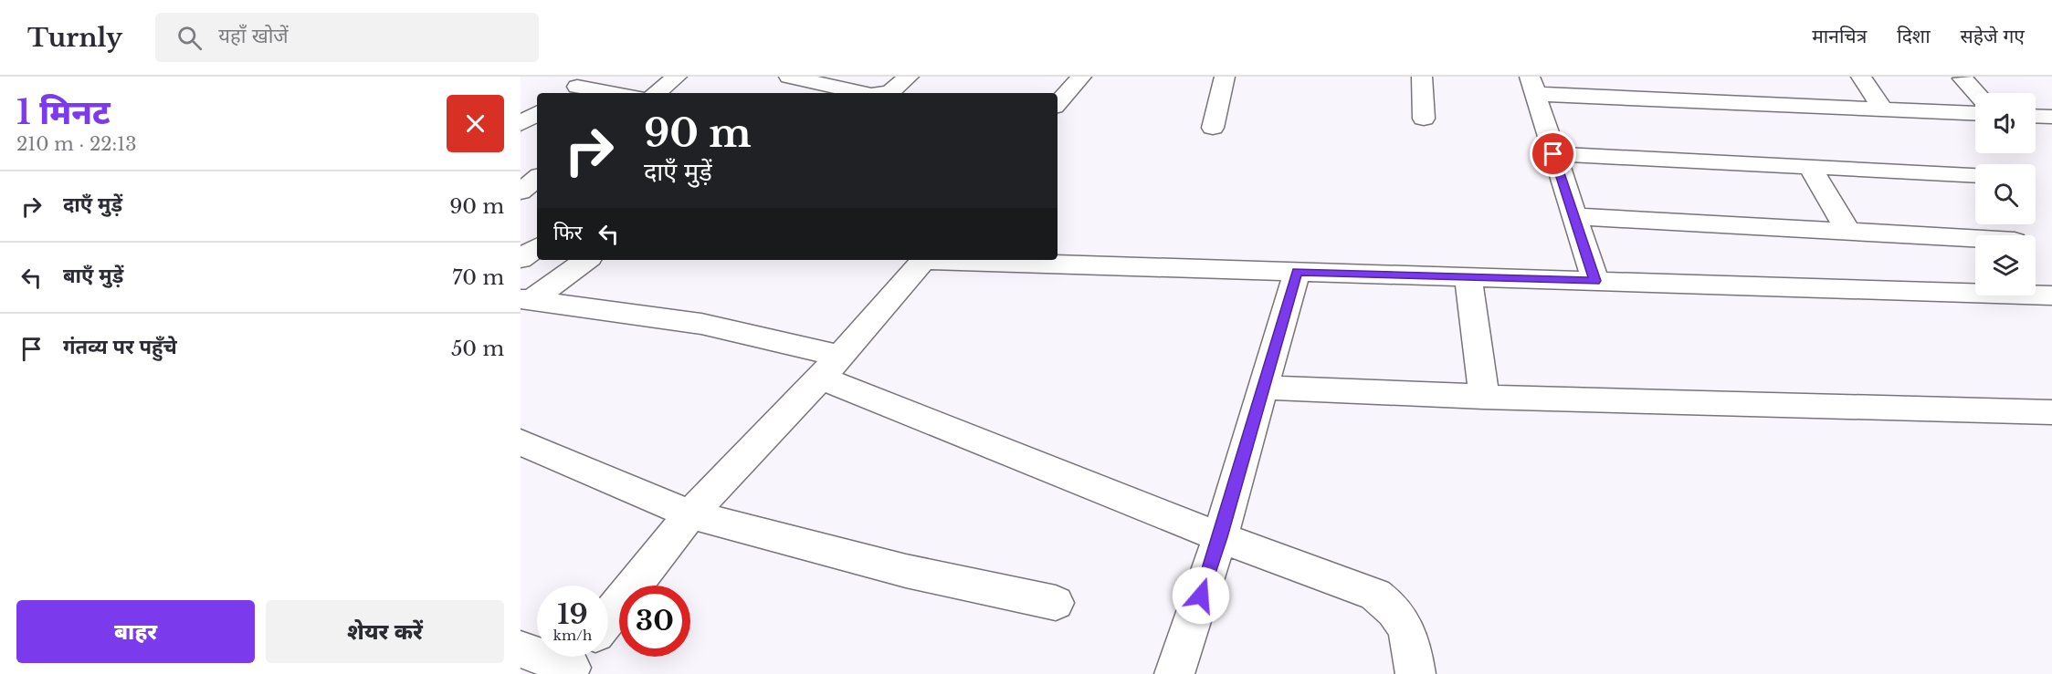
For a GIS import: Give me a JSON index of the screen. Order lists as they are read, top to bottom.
{
  "page": {
    "header": "Turnly",
    "search": "यहाँ खोजें",
    "nav": ["मानचित्र", "दिशा", "सहेजे गए"],
    "heading": ["1 मिनट", "210 m · 22:13"],
    "turn": ["90 m", "दाएँ मुड़ें"],
    "list": [
      {
        "name": "दाएँ मुड़ें",
        "value": "90 m"
      },
      {
        "name": "बाएँ मुड़ें",
        "value": "70 m"
      },
      {
        "name": "गंतव्य पर पहुँचे",
        "value": "50 m"
      }
    ],
    "then": "फिर",
    "speed": "19 km/h",
    "limit": "30",
    "buttons": ["बाहर", "शेयर करें"]
  }
}
